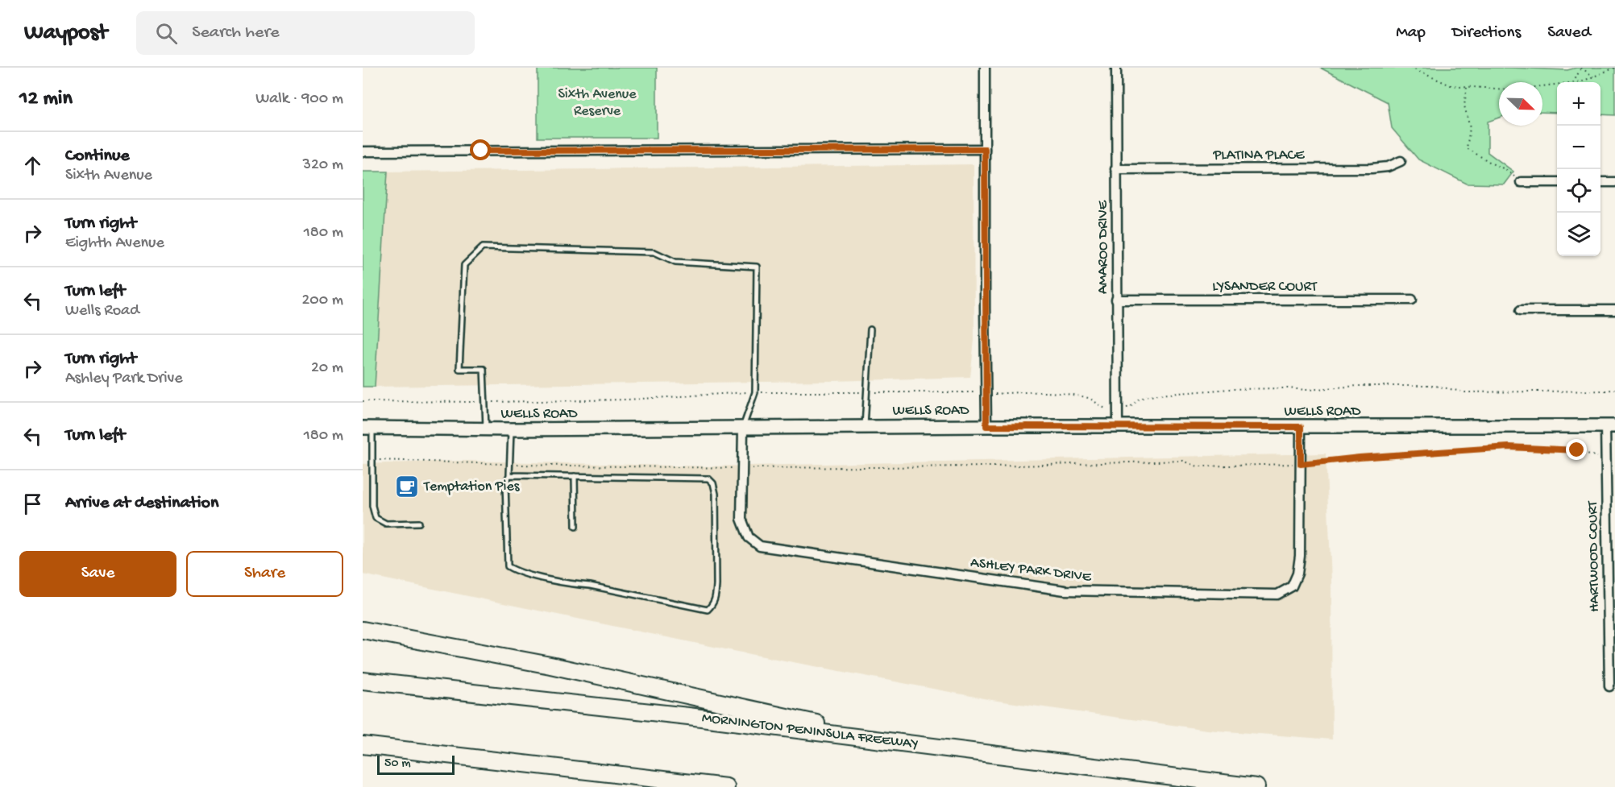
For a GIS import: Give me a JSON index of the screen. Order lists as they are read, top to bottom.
{
  "streets": {
    "highway": ["MORNINGTON PENINSULA FREEWAY"],
    "main road": ["WELLS ROAD"],
    "street": [
      "PLATINA PLACE",
      "AMAROO DRIVE",
      "LYSANDER COURT",
      "HARTWOOD COURT",
      "ASHLEY PARK DRIVE"
    ]
  },
  "crossings": [
    ["PLATINA PLACE", "AMAROO DRIVE"],
    ["AMAROO DRIVE", "LYSANDER COURT"],
    ["AMAROO DRIVE", "WELLS ROAD"],
    ["WELLS ROAD", "HARTWOOD COURT"],
    ["WELLS ROAD", "ASHLEY PARK DRIVE"]
  ],
  "parks": ["Sixth Avenue Reserve"],
  "places": {
    "cafe": ["Temptation Pies"]
  },
  "scale_bar": "50 m",
  "north": "bottom right",
  "page": {
    "header": "Waypost",
    "search": "Search here",
    "nav": ["Map", "Directions", "Saved"],
    "heading": ["12 min", "Walk · 900 m"],
    "map_buttons": ["+", "−"],
    "list": [
      ["Continue", "Sixth Avenue", "320 m"],
      ["Turn right", "Eighth Avenue", "180 m"],
      ["Turn left", "Wells Road", "200 m"],
      ["Turn right", "Ashley Park Drive", "20 m"],
      ["Turn left", "180 m"],
      "Arrive at destination"
    ],
    "buttons": ["Save", "Share"],
    "scale": "50 m"
  }
}
